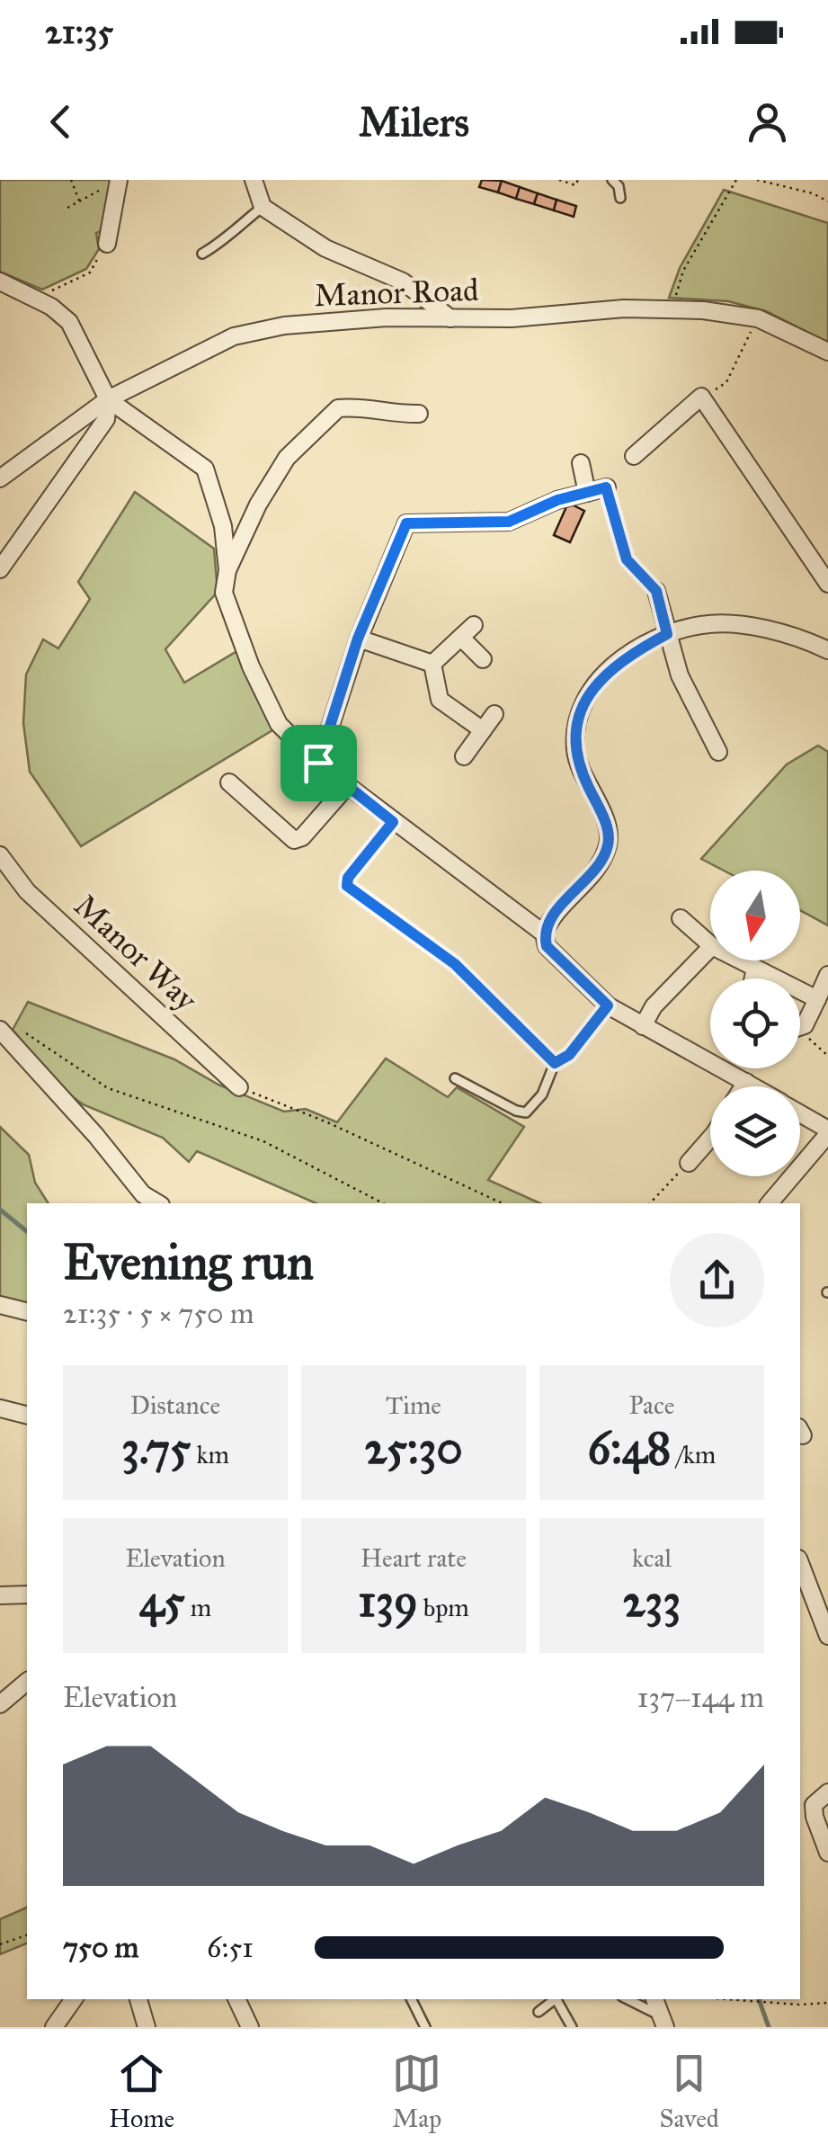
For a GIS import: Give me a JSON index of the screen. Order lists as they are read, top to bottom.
{
  "streets": {
    "street": ["Manor Road", "Manor Way"]
  },
  "north": "bottom",
  "page": {
    "status": "21:35",
    "header": "Milers",
    "heading": ["Evening run", "21:35 · 5 × 750 m"],
    "stats": [
      ["Distance", "3.75 km"],
      ["Time", "25:30"],
      ["Pace", "6:48 /km"],
      ["Elevation", "45 m"],
      ["Heart rate", "139 bpm"],
      ["kcal", "233"]
    ],
    "chart": ["Elevation", "137–144 m"],
    "list": [
      {
        "name": "750 m",
        "note": "6:51"
      }
    ],
    "tabs": ["Home", "Map", "Saved"]
  }
}
